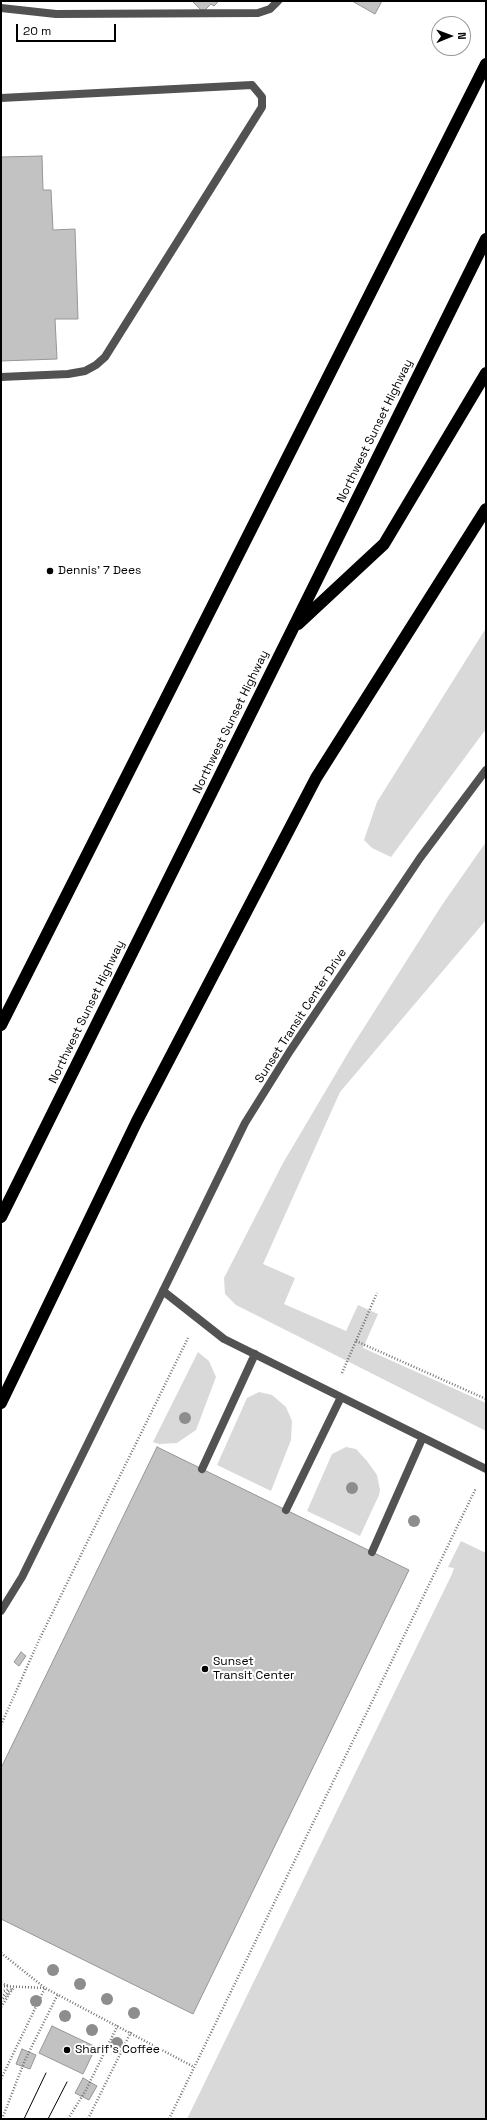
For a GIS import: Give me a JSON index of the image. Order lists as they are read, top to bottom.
{
  "streets": {
    "highway": ["Northwest Sunset Highway"],
    "street": ["Sunset Transit Center Drive"]
  },
  "places": ["Dennis' 7 Dees", "Sunset Transit Center", "Sharif's Coffee"],
  "scale_bar": "20 m",
  "north": "right"
}
